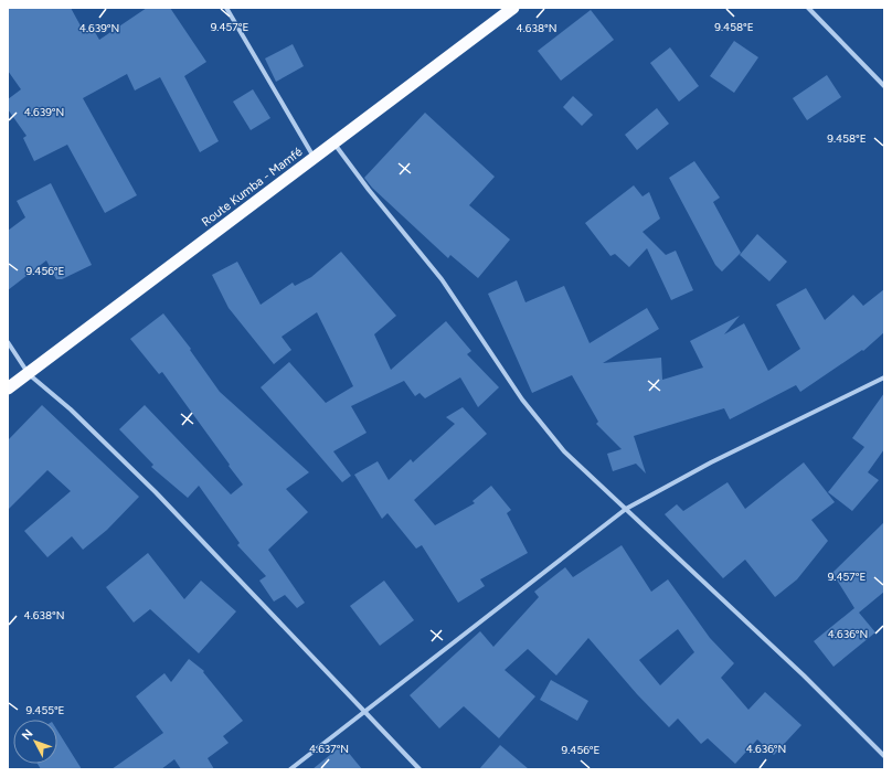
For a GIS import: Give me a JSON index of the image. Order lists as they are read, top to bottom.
{
  "streets": {
    "highway": ["Route Kumba - Mamfé"]
  },
  "north": "top left",
  "coordinates": [
    "9.458°E",
    "9.457°E",
    "4.639°N",
    "4.638°N",
    "9.456°E",
    "4.636°N",
    "9.455°E",
    "4.637°N"
  ]
}
